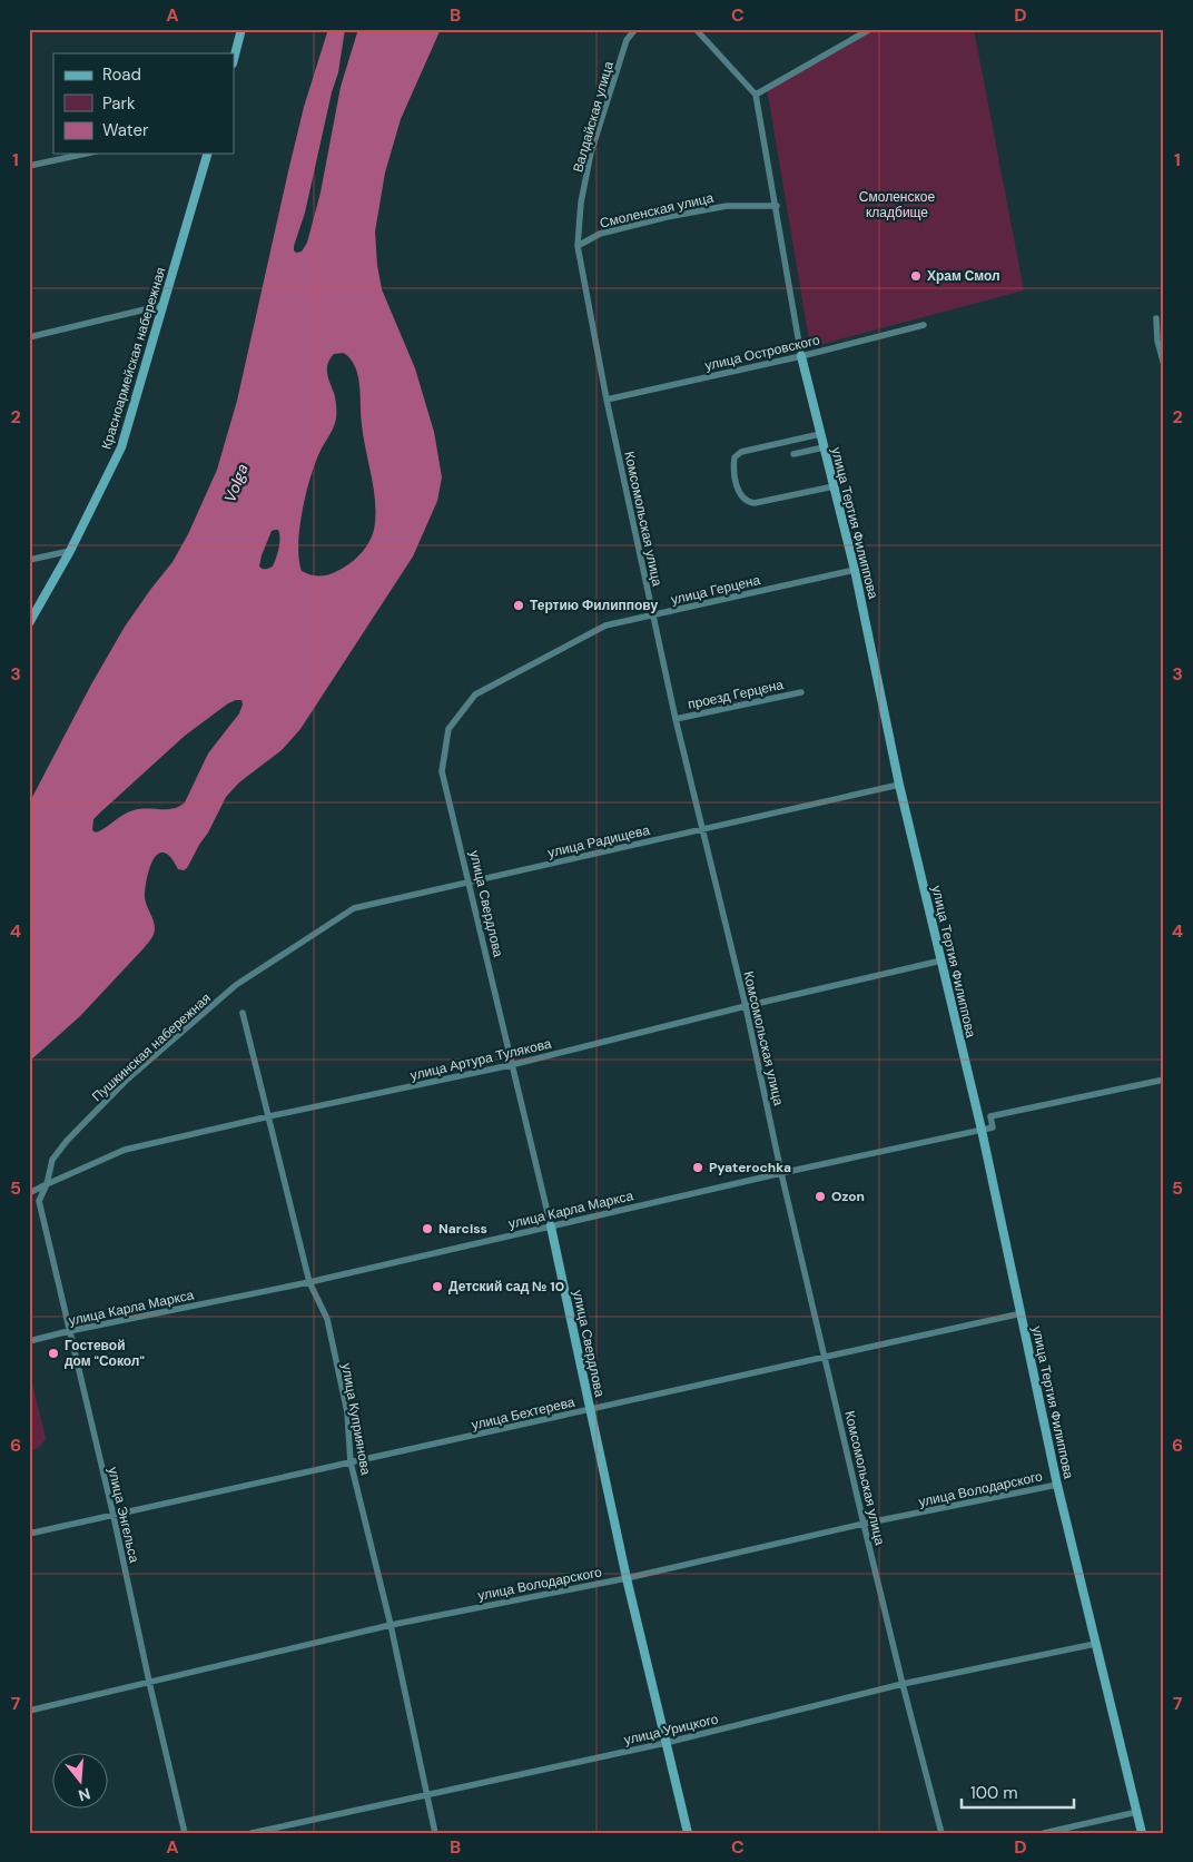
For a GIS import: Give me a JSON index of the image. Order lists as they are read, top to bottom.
{
  "streets": {
    "street": [
      "Валдайская улица",
      "Смоленская улица",
      "улица Островского",
      "Красноармейская набережная",
      "Комсомольская улица",
      "улица Тертия Филиппова",
      "улица Герцена",
      "проезд Герцена",
      "улица Радищева",
      "улица Свердлова",
      "Пушкинская набережная",
      "улица Артура Тулякова",
      "улица Карла Маркса",
      "улица Бехтерева",
      "улица Куприянова",
      "улица Володарского",
      "улица Энгельса",
      "улица Урицкого"
    ]
  },
  "crossings": [
    ["Валдайская улица", "Смоленская улица"],
    ["Валдайская улица", "Комсомольская улица"],
    ["Смоленская улица", "Комсомольская улица"],
    ["Смоленская улица", "улица Тертия Филиппова"],
    ["улица Островского", "Комсомольская улица"],
    ["улица Островского", "улица Тертия Филиппова"],
    ["Комсомольская улица", "улица Герцена"],
    ["Комсомольская улица", "проезд Герцена"],
    ["Комсомольская улица", "улица Радищева"],
    ["Комсомольская улица", "улица Артура Тулякова"],
    ["Комсомольская улица", "улица Карла Маркса"],
    ["Комсомольская улица", "улица Бехтерева"],
    ["Комсомольская улица", "улица Володарского"],
    ["Комсомольская улица", "улица Урицкого"],
    ["улица Тертия Филиппова", "улица Герцена"],
    ["улица Тертия Филиппова", "улица Радищева"],
    ["улица Тертия Филиппова", "улица Артура Тулякова"],
    ["улица Тертия Филиппова", "улица Карла Маркса"],
    ["улица Тертия Филиппова", "улица Бехтерева"],
    ["улица Тертия Филиппова", "улица Володарского"],
    ["улица Тертия Филиппова", "улица Урицкого"],
    ["улица Герцена", "улица Свердлова"],
    ["улица Радищева", "улица Свердлова"],
    ["улица Радищева", "Пушкинская набережная"],
    ["улица Свердлова", "улица Артура Тулякова"],
    ["улица Свердлова", "улица Карла Маркса"],
    ["улица Свердлова", "улица Бехтерева"],
    ["улица Свердлова", "улица Володарского"],
    ["улица Свердлова", "улица Урицкого"],
    ["Пушкинская набережная", "улица Артура Тулякова"],
    ["Пушкинская набережная", "улица Энгельса"],
    ["улица Артура Тулякова", "улица Куприянова"],
    ["улица Артура Тулякова", "улица Энгельса"],
    ["улица Карла Маркса", "улица Куприянова"],
    ["улица Карла Маркса", "улица Энгельса"],
    ["улица Бехтерева", "улица Куприянова"],
    ["улица Бехтерева", "улица Энгельса"],
    ["улица Куприянова", "улица Володарского"],
    ["улица Куприянова", "улица Урицкого"],
    ["улица Володарского", "улица Энгельса"]
  ],
  "water": ["Volga"],
  "parks": ["Смоленское кладбище"],
  "places": [
    "Храм Смол",
    "Тертию Филиппову",
    "Pyaterochka",
    "Ozon",
    "Narciss",
    "Детский сад № 10",
    "Гостевой дом \"Сокол\""
  ],
  "legend": ["Road", "Park", "Water"],
  "scale_bar": "100 m",
  "north": "bottom",
  "grid": {
    "columns": [
      "A",
      "B",
      "C",
      "D"
    ],
    "rows": [
      "1",
      "2",
      "3",
      "4",
      "5",
      "6",
      "7"
    ]
  }
}
